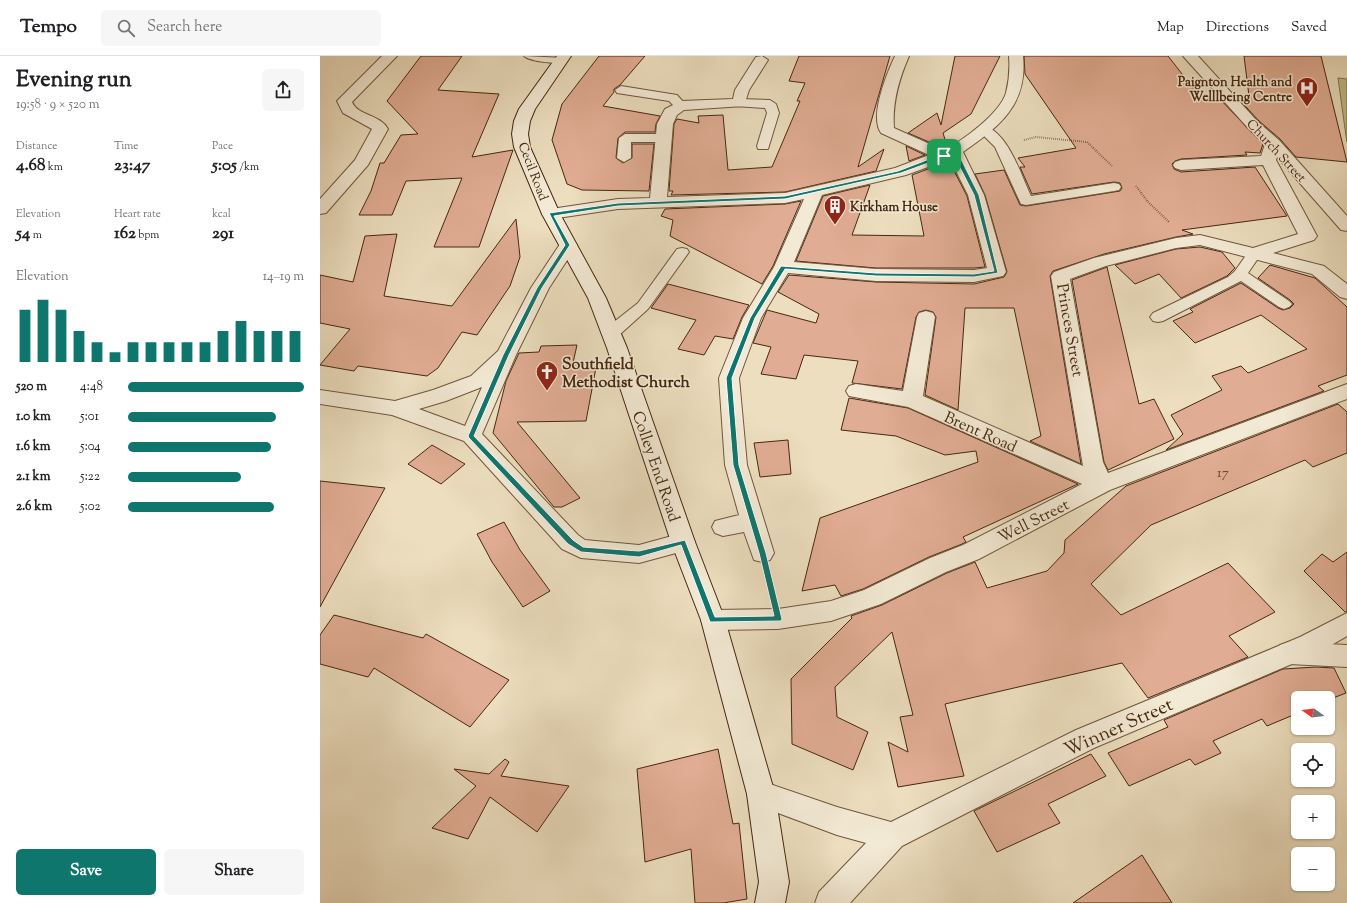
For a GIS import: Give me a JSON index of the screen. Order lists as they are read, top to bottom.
{
  "streets": {
    "street": [
      "Church Street",
      "Cecil Road",
      "Princes Street",
      "Brent Road",
      "Colley End Road",
      "Well Street",
      "Winner Street"
    ]
  },
  "crossings": [
    ["Cecil Road", "Colley End Road"],
    ["Princes Street", "Brent Road"],
    ["Princes Street", "Well Street"],
    ["Brent Road", "Well Street"],
    ["Colley End Road", "Well Street"]
  ],
  "places": {
    "hospital": ["Paignton Health and Welllbeing Centre"],
    "building": ["Kirkham House"],
    "church": ["Southfield Methodist Church"]
  },
  "house_numbers": ["17"],
  "north": "left",
  "page": {
    "header": "Tempo",
    "search": "Search here",
    "nav": ["Map", "Directions", "Saved"],
    "heading": ["Evening run", "19:58 · 9 × 520 m"],
    "stats": [
      ["Distance", "4.68 km"],
      ["Time", "23:47"],
      ["Pace", "5:05 /km"],
      ["Elevation", "54 m"],
      ["Heart rate", "162 bpm"],
      ["kcal", "291"]
    ],
    "chart": ["Elevation", "14–19 m"],
    "list": [
      {
        "name": "520 m",
        "note": "4:48"
      },
      {
        "name": "1.0 km",
        "note": "5:01"
      },
      {
        "name": "1.6 km",
        "note": "5:04"
      },
      {
        "name": "2.1 km",
        "note": "5:22"
      },
      {
        "name": "2.6 km",
        "note": "5:02"
      }
    ],
    "map_buttons": ["+", "−"],
    "buttons": ["Save", "Share"]
  }
}
